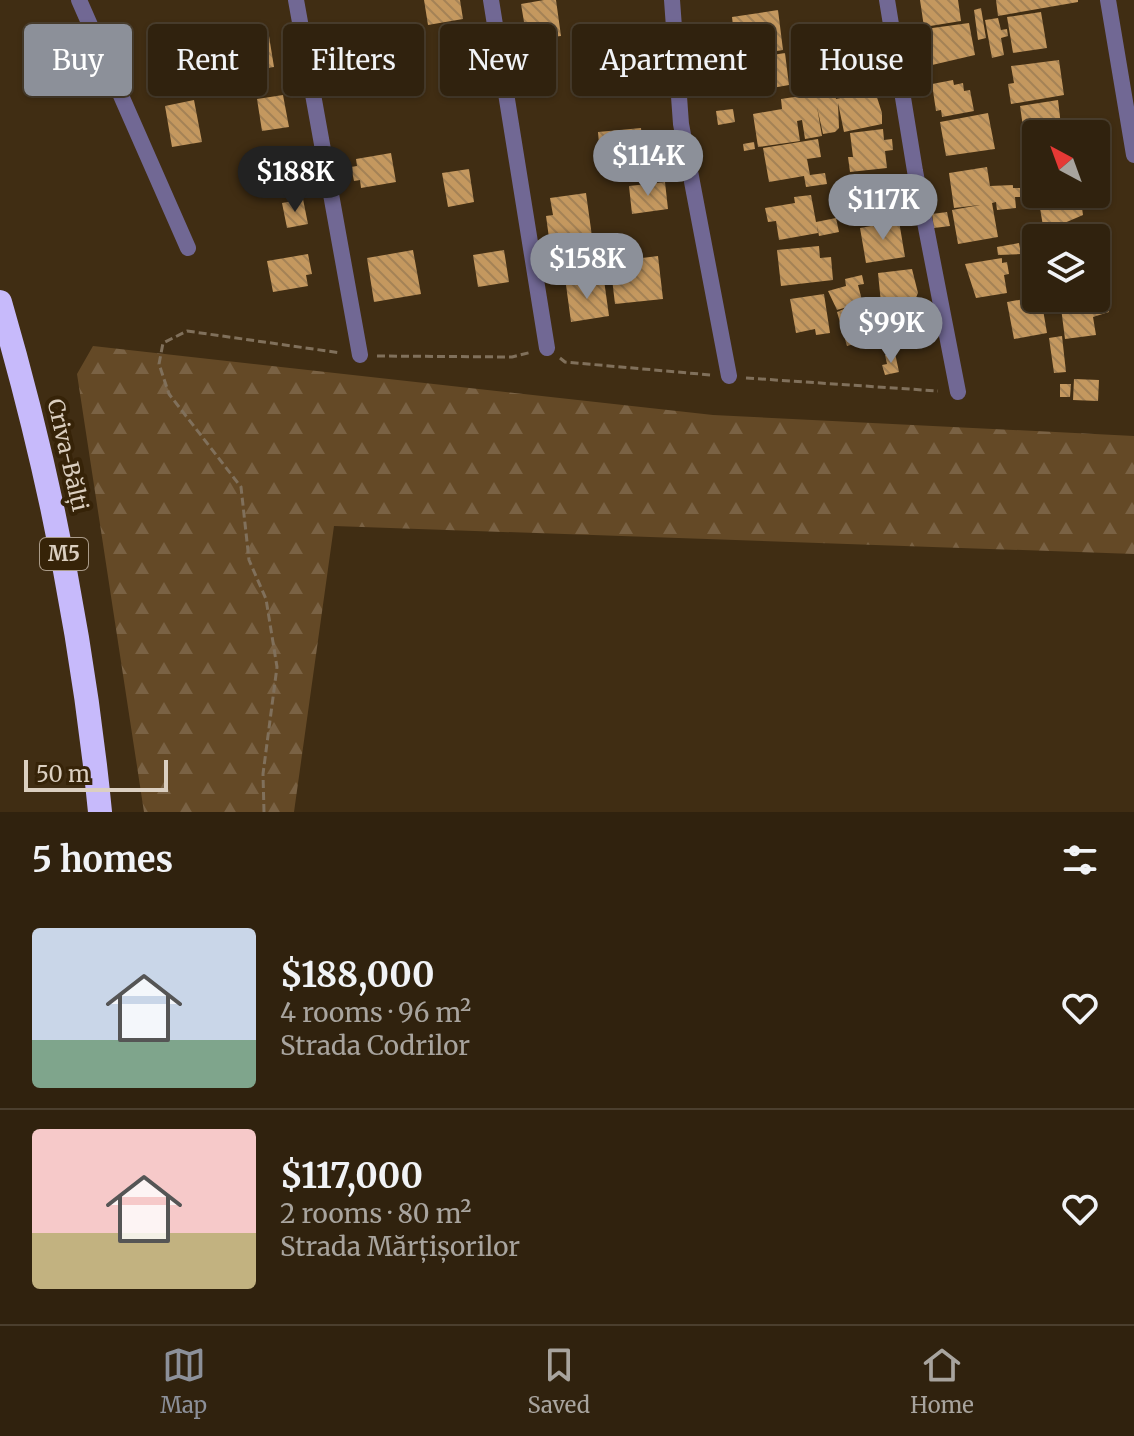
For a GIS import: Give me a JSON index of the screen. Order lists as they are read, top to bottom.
{
  "streets": {
    "highway": ["Criva-Bălți", "M5"]
  },
  "scale_bar": "50 m",
  "north": "top left",
  "page": {
    "chip": [
      "Buy",
      "Rent",
      "Filters",
      "New",
      "Apartment",
      "House"
    ],
    "price": [
      "$114K",
      "$188K",
      "$117K",
      "$158K",
      "$99K"
    ],
    "scale": "50 m",
    "heading": "5 homes",
    "list": [
      {
        "name": "$188,000",
        "note": "4 rooms · 96 m² · Strada Codrilor"
      },
      {
        "name": "$117,000",
        "note": "2 rooms · 80 m² · Strada Mărțișorilor"
      }
    ],
    "tabs": ["Map", "Saved", "Home"]
  }
}
